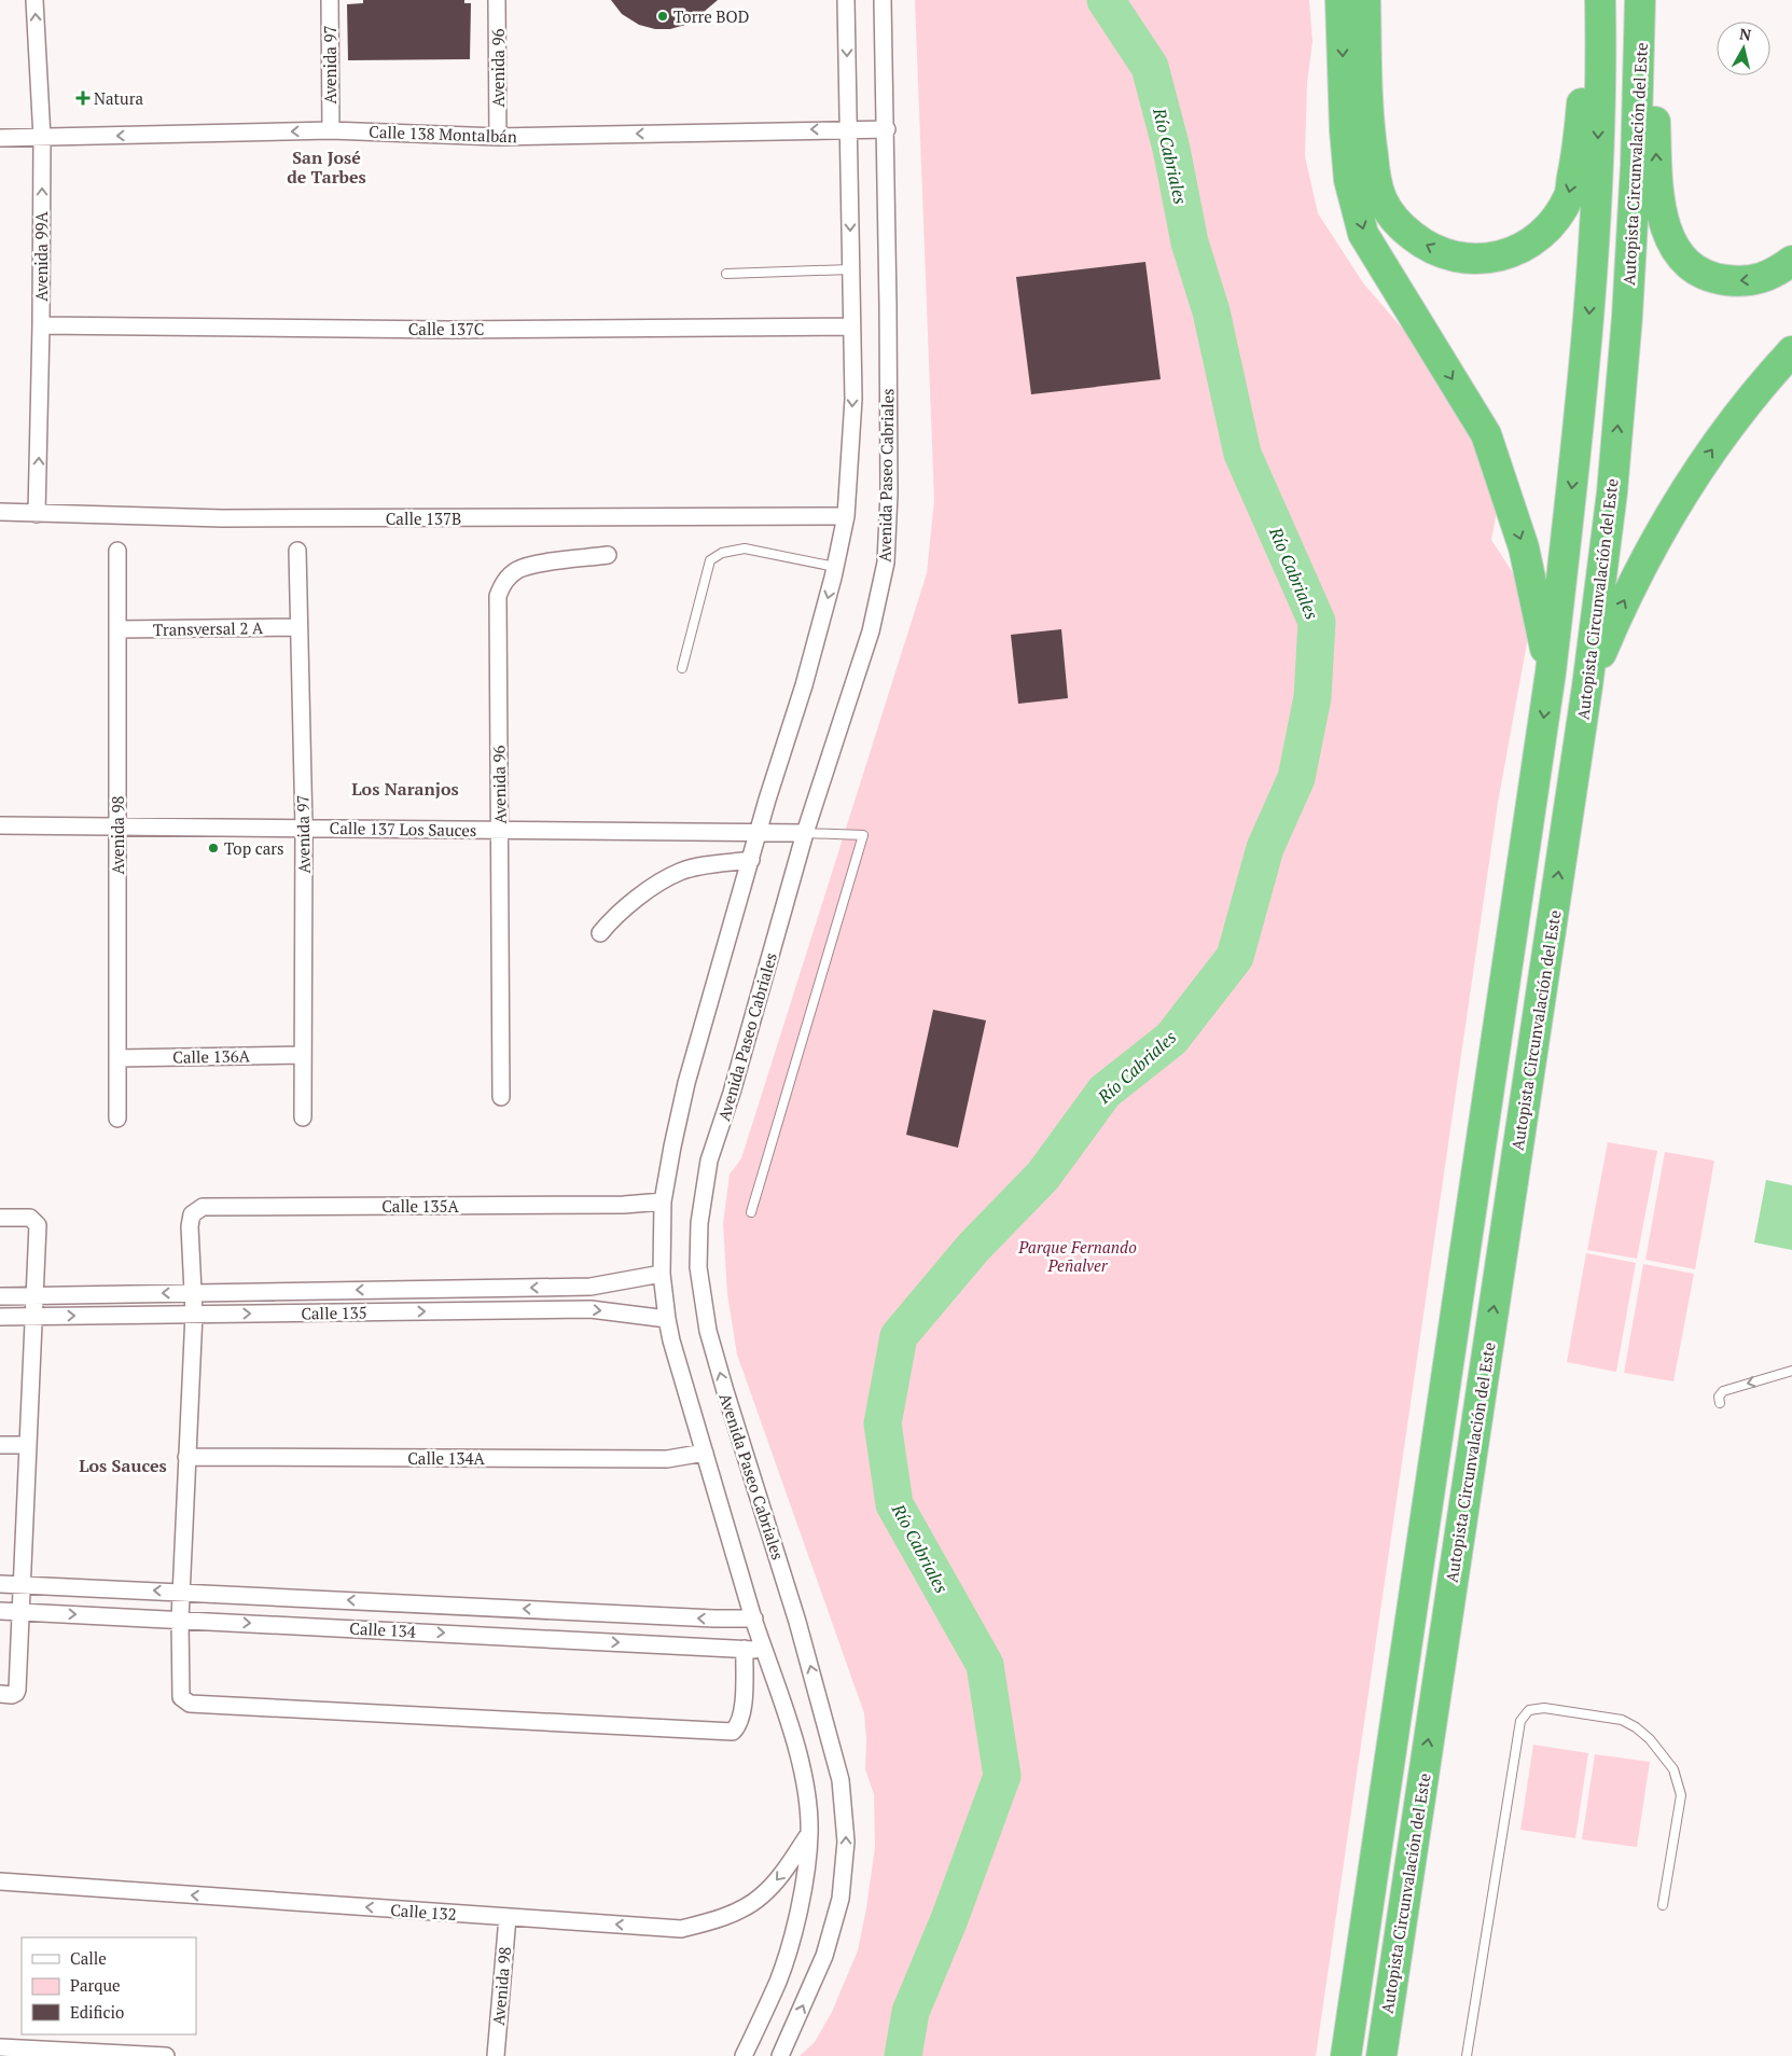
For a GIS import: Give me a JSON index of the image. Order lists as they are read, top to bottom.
{
  "streets": {
    "highway": ["Autopista Circunvalación del Este"],
    "street": [
      "Avenida 97",
      "Avenida 96",
      "Calle 138 Montalbán",
      "Avenida 99A",
      "Calle 137C",
      "Avenida Paseo Cabriales",
      "Calle 137B",
      "Transversal 2 A",
      "Calle 137 Los Sauces",
      "Avenida 98",
      "Calle 136A",
      "Calle 135A",
      "Calle 135",
      "Calle 134A",
      "Calle 134",
      "Calle 132"
    ]
  },
  "crossings": [
    ["Avenida 97", "Calle 138 Montalbán"],
    ["Avenida 97", "Transversal 2 A"],
    ["Avenida 97", "Calle 137 Los Sauces"],
    ["Avenida 97", "Calle 136A"],
    ["Avenida 96", "Calle 138 Montalbán"],
    ["Avenida 96", "Calle 137 Los Sauces"],
    ["Calle 138 Montalbán", "Avenida 99A"],
    ["Calle 138 Montalbán", "Avenida Paseo Cabriales"],
    ["Avenida 99A", "Calle 137C"],
    ["Avenida 99A", "Calle 137B"],
    ["Avenida Paseo Cabriales", "Calle 137 Los Sauces"],
    ["Transversal 2 A", "Avenida 98"],
    ["Calle 137 Los Sauces", "Avenida 98"],
    ["Avenida 98", "Calle 136A"],
    ["Avenida 98", "Calle 132"],
    ["Calle 135A", "Calle 135"]
  ],
  "one_way": ["Calle 138 Montalbán", "Avenida 99A", "Calle 132"],
  "districts": ["San José de Tarbes", "Los Naranjos", "Los Sauces"],
  "water": ["Río Cabriales"],
  "parks": ["Parque Fernando Peñalver"],
  "places": {
    "other": ["Torre BOD", "Top cars"],
    "health": ["Natura"]
  },
  "legend": ["Calle", "Parque", "Edificio"],
  "north": "top"
}
